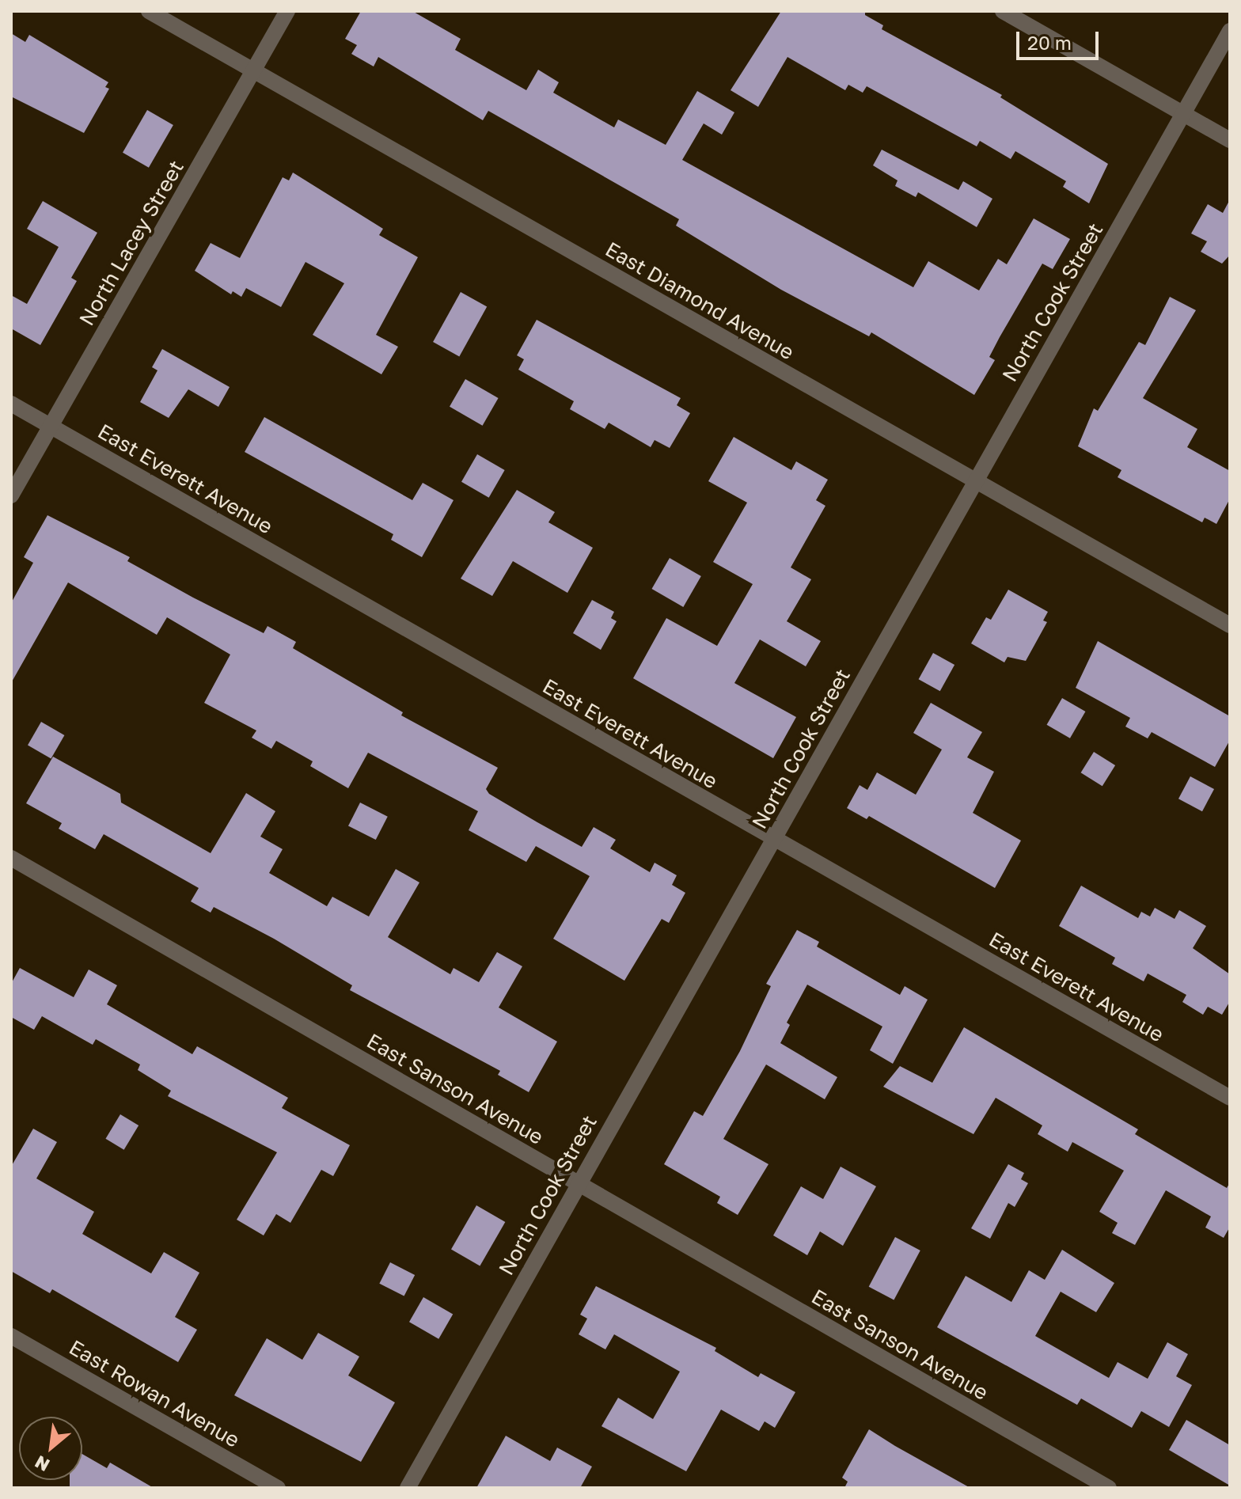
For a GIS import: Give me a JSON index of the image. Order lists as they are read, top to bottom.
{
  "streets": {
    "street": [
      "North Lacey Street",
      "East Diamond Avenue",
      "North Cook Street",
      "East Everett Avenue",
      "East Sanson Avenue",
      "East Rowan Avenue"
    ]
  },
  "crossings": [
    ["North Lacey Street", "East Diamond Avenue"],
    ["North Lacey Street", "East Everett Avenue"],
    ["East Diamond Avenue", "North Cook Street"],
    ["North Cook Street", "East Everett Avenue"],
    ["North Cook Street", "East Sanson Avenue"]
  ],
  "scale_bar": "20 m",
  "north": "bottom left"
}
